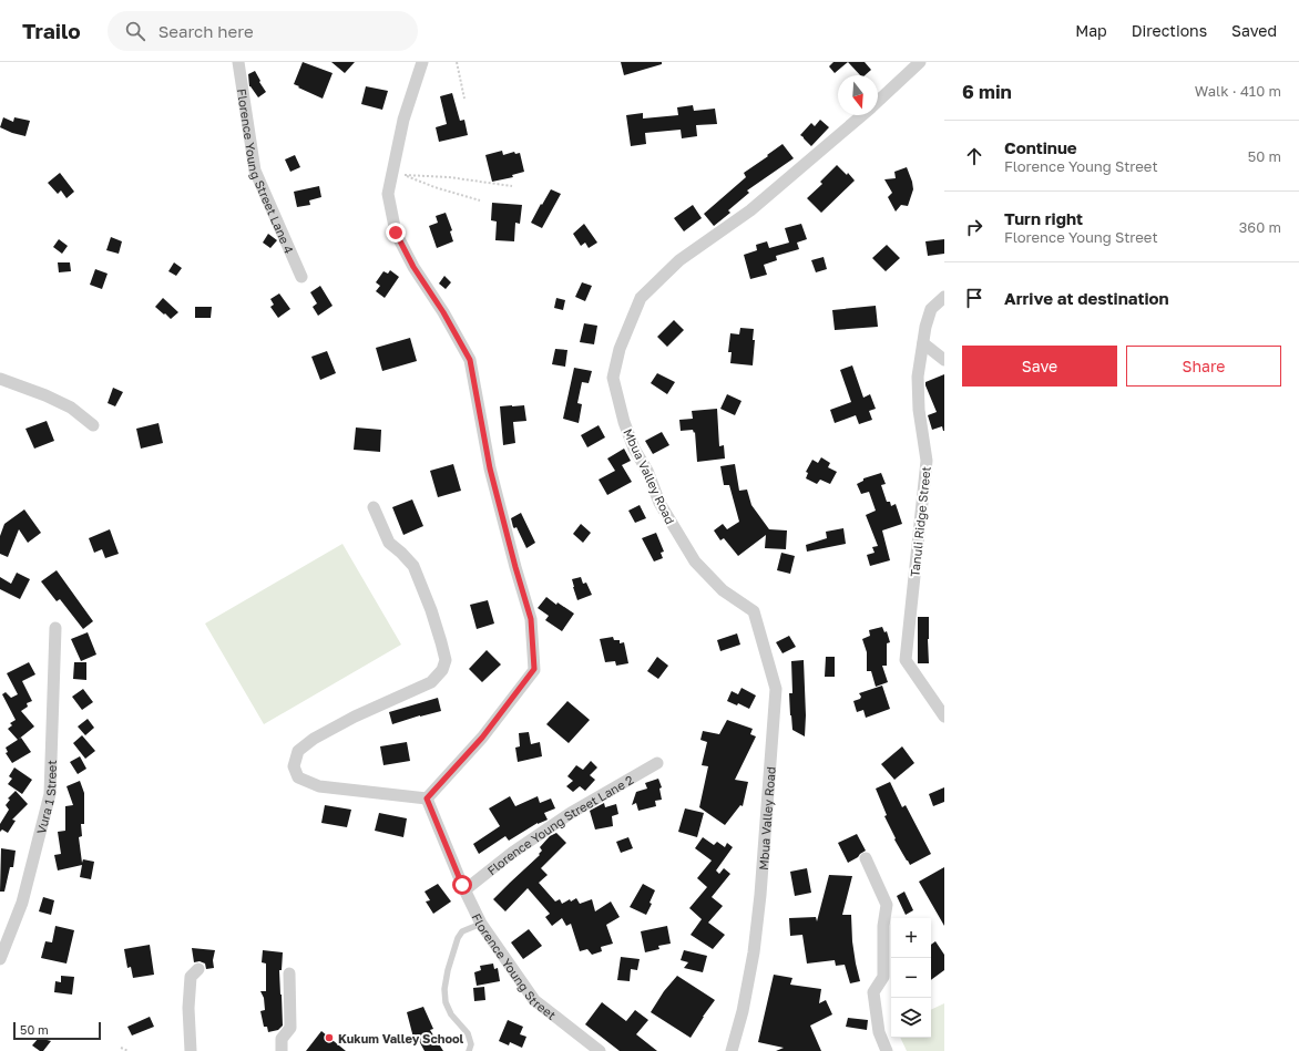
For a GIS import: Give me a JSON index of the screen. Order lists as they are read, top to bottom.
{
  "streets": {
    "street": [
      "Florence Young Street Lane 4",
      "Mbua Valley Road",
      "Tanuli Ridge Street",
      "Vura 1 Street",
      "Florence Young Street Lane 2",
      "Florence Young Street"
    ]
  },
  "crossings": [
    ["Florence Young Street Lane 2", "Florence Young Street"]
  ],
  "places": ["Kukum Valley School"],
  "scale_bar": "50 m",
  "north": "bottom",
  "page": {
    "header": "Trailo",
    "search": "Search here",
    "nav": ["Map", "Directions", "Saved"],
    "heading": ["6 min", "Walk · 410 m"],
    "list": [
      ["Continue", "Florence Young Street", "50 m"],
      ["Turn right", "Florence Young Street", "360 m"],
      "Arrive at destination"
    ],
    "buttons": ["Save", "Share"],
    "map_buttons": ["+", "−"],
    "scale": "50 m"
  }
}
